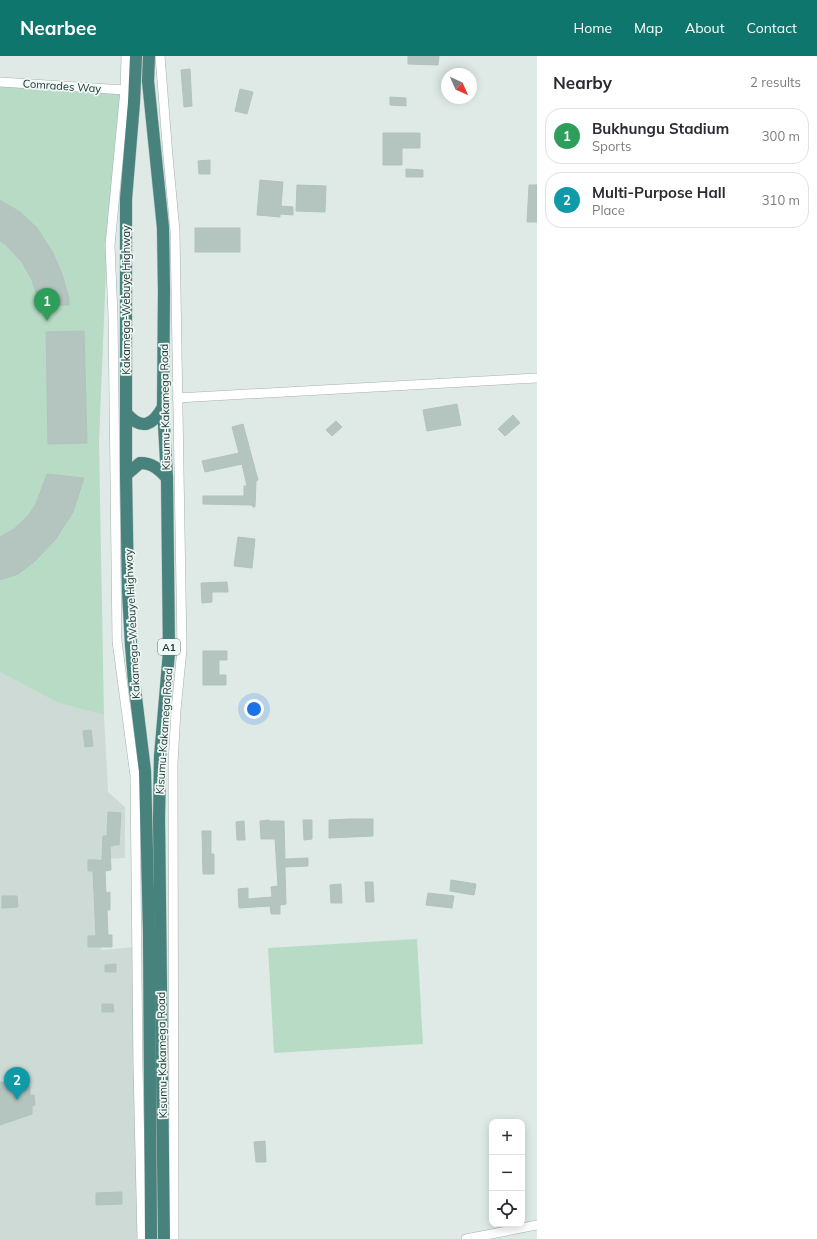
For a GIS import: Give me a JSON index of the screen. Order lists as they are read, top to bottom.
{
  "streets": {
    "highway": ["Kakamega-Webuye Highway", "Kisumu-Kakamega Road", "A1"],
    "street": ["Comrades Way"]
  },
  "north": "bottom right",
  "page": {
    "header": "Nearbee",
    "nav": [
      "Home",
      "Map",
      "About",
      "Contact"
    ],
    "heading": ["Nearby", "2 results"],
    "list": [
      {
        "mark": "1",
        "name": "Bukhungu Stadium",
        "note": "Sports",
        "value": "300 m"
      },
      {
        "mark": "2",
        "name": "Multi-Purpose Hall",
        "note": "Place",
        "value": "310 m"
      }
    ],
    "pins": ["1", "2"],
    "map_buttons": ["+", "−"]
  }
}
